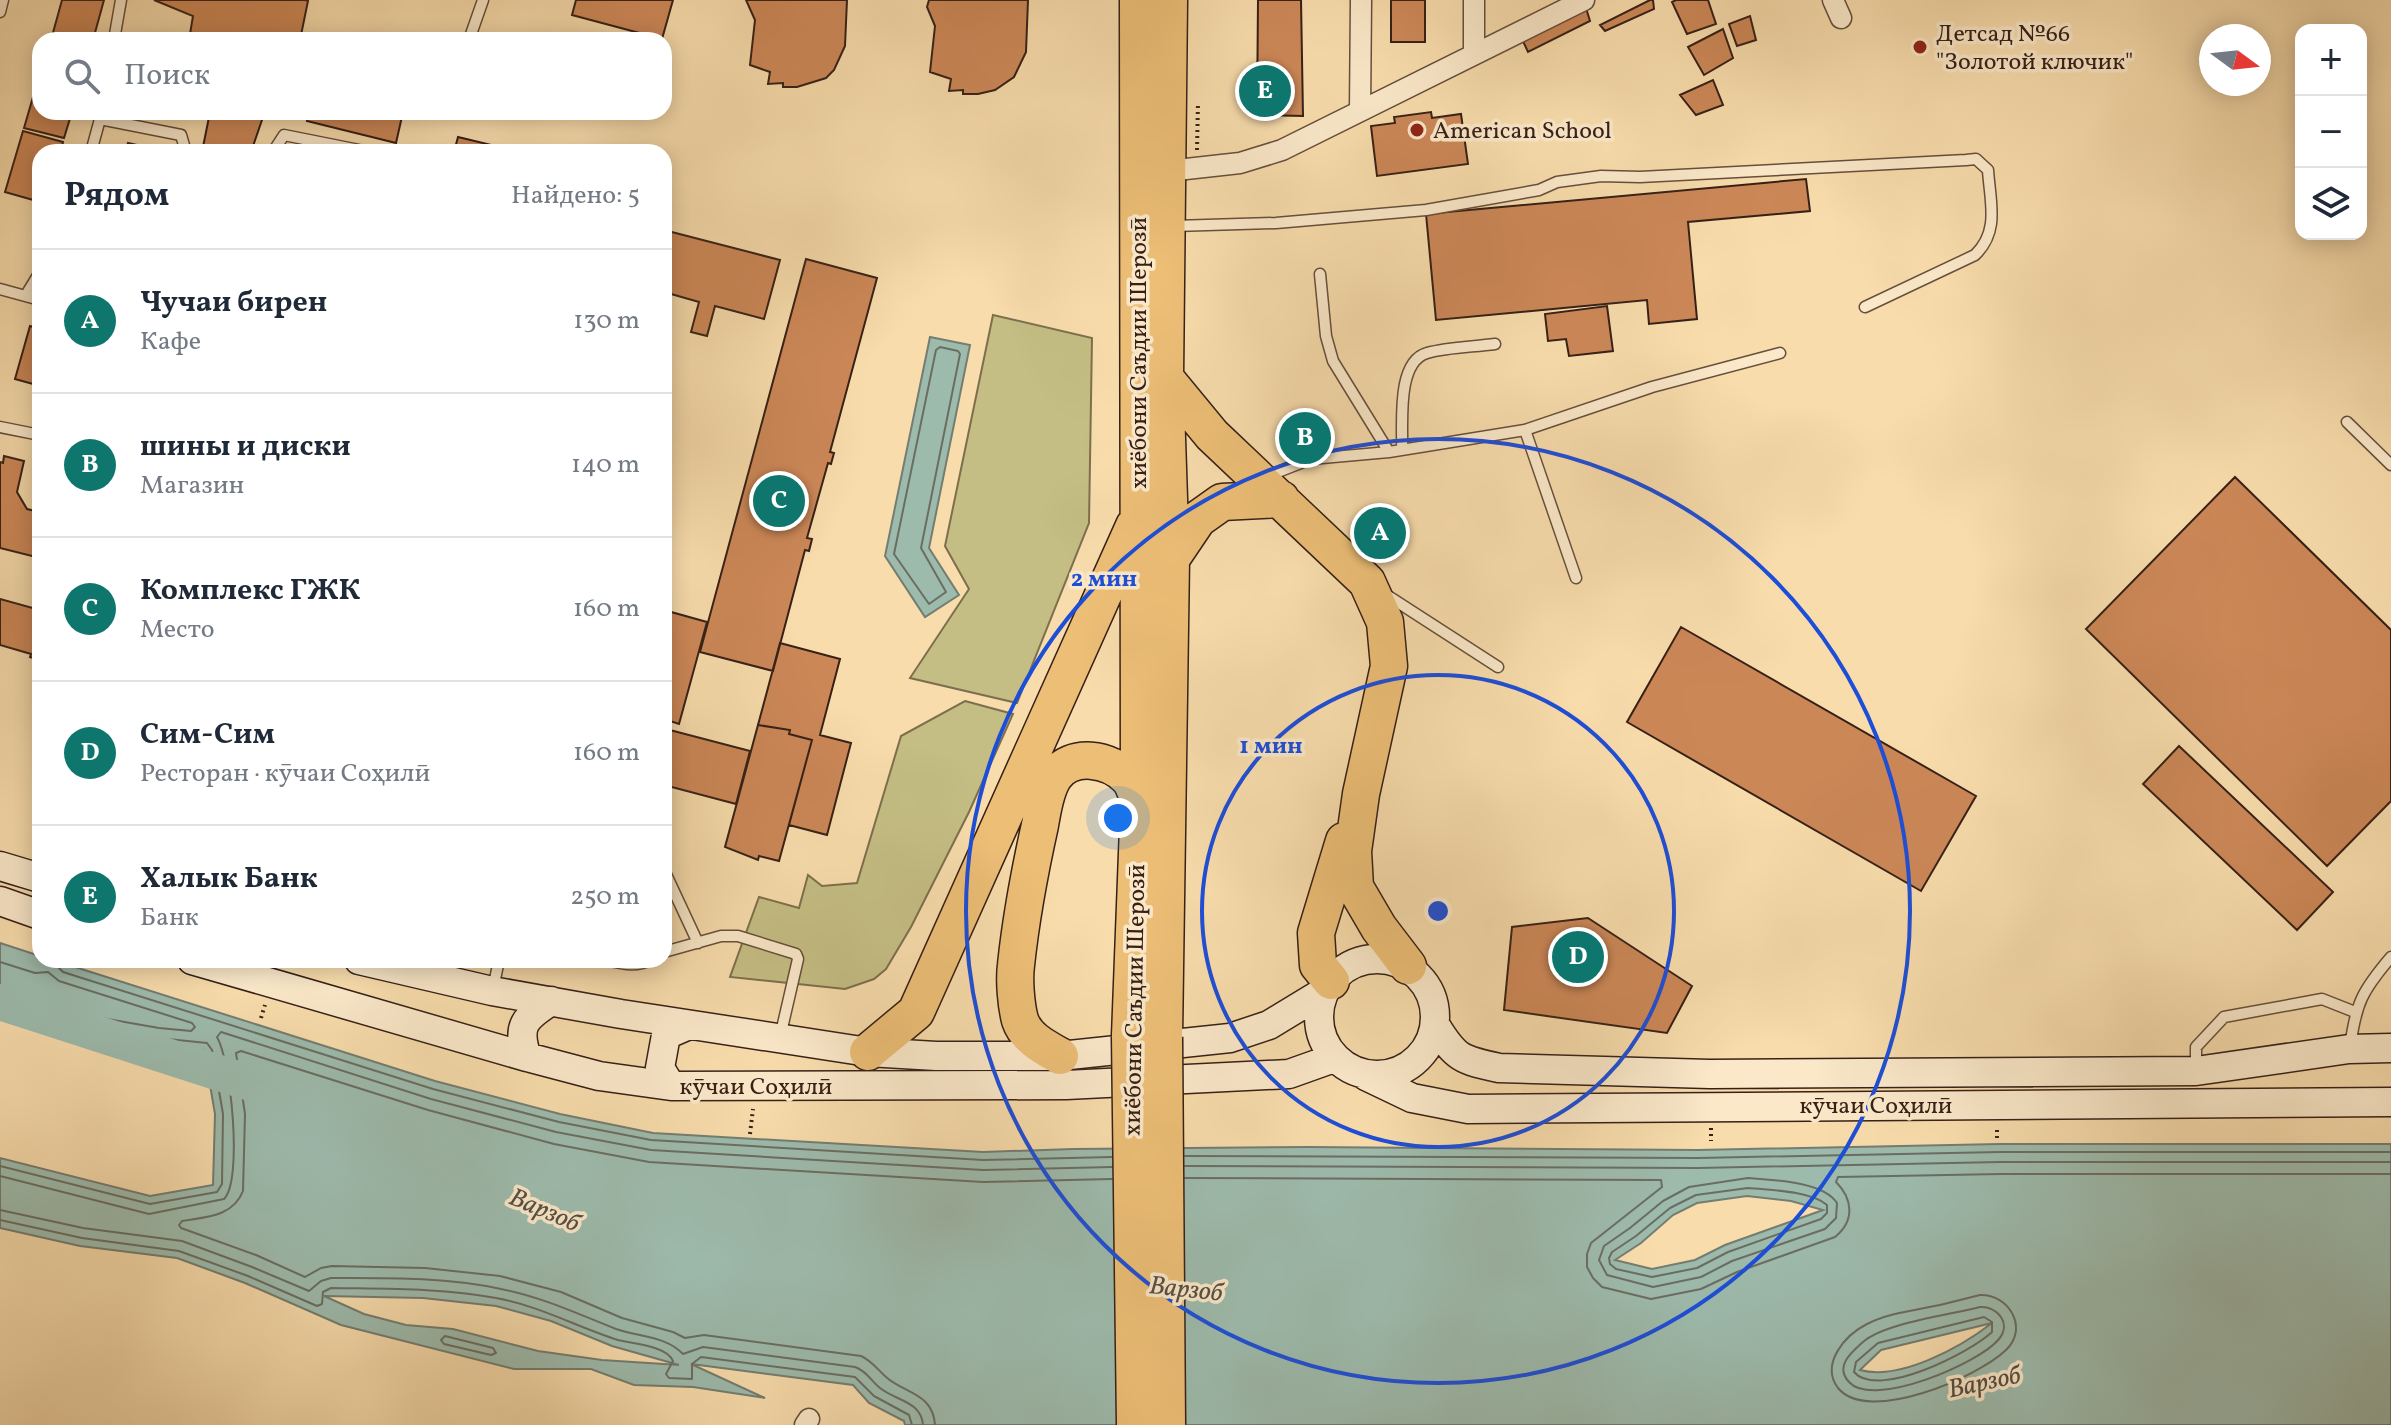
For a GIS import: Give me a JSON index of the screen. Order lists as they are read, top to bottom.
{
  "streets": {
    "highway": ["хиёбони Саъдии Шерозӣ"],
    "main road": ["кӯчаи Соҳилӣ"]
  },
  "water": ["Варзоб"],
  "places": ["Детсад №66 \"Золотой ключик\"", "American School"],
  "north": "right",
  "page": {
    "map_buttons": ["+", "−"],
    "search": "Поиск",
    "pins": [
      "E",
      "B",
      "C",
      "A",
      "D"
    ],
    "heading": ["Рядом", "Найдено: 5"],
    "list": [
      {
        "mark": "A",
        "name": "Чучаи бирен",
        "note": "Кафе",
        "value": "130 m"
      },
      {
        "mark": "B",
        "name": "шины и диски",
        "note": "Магазин",
        "value": "140 m"
      },
      {
        "mark": "C",
        "name": "Комплекс ГЖК",
        "note": "Место",
        "value": "160 m"
      },
      {
        "mark": "D",
        "name": "Сим-Сим",
        "note": "Ресторан · кӯчаи Соҳилӣ",
        "value": "160 m"
      },
      {
        "mark": "E",
        "name": "Халык Банк",
        "note": "Банк",
        "value": "250 m"
      }
    ]
  },
  "rings": ["2 мин", "1 мин"]
}
